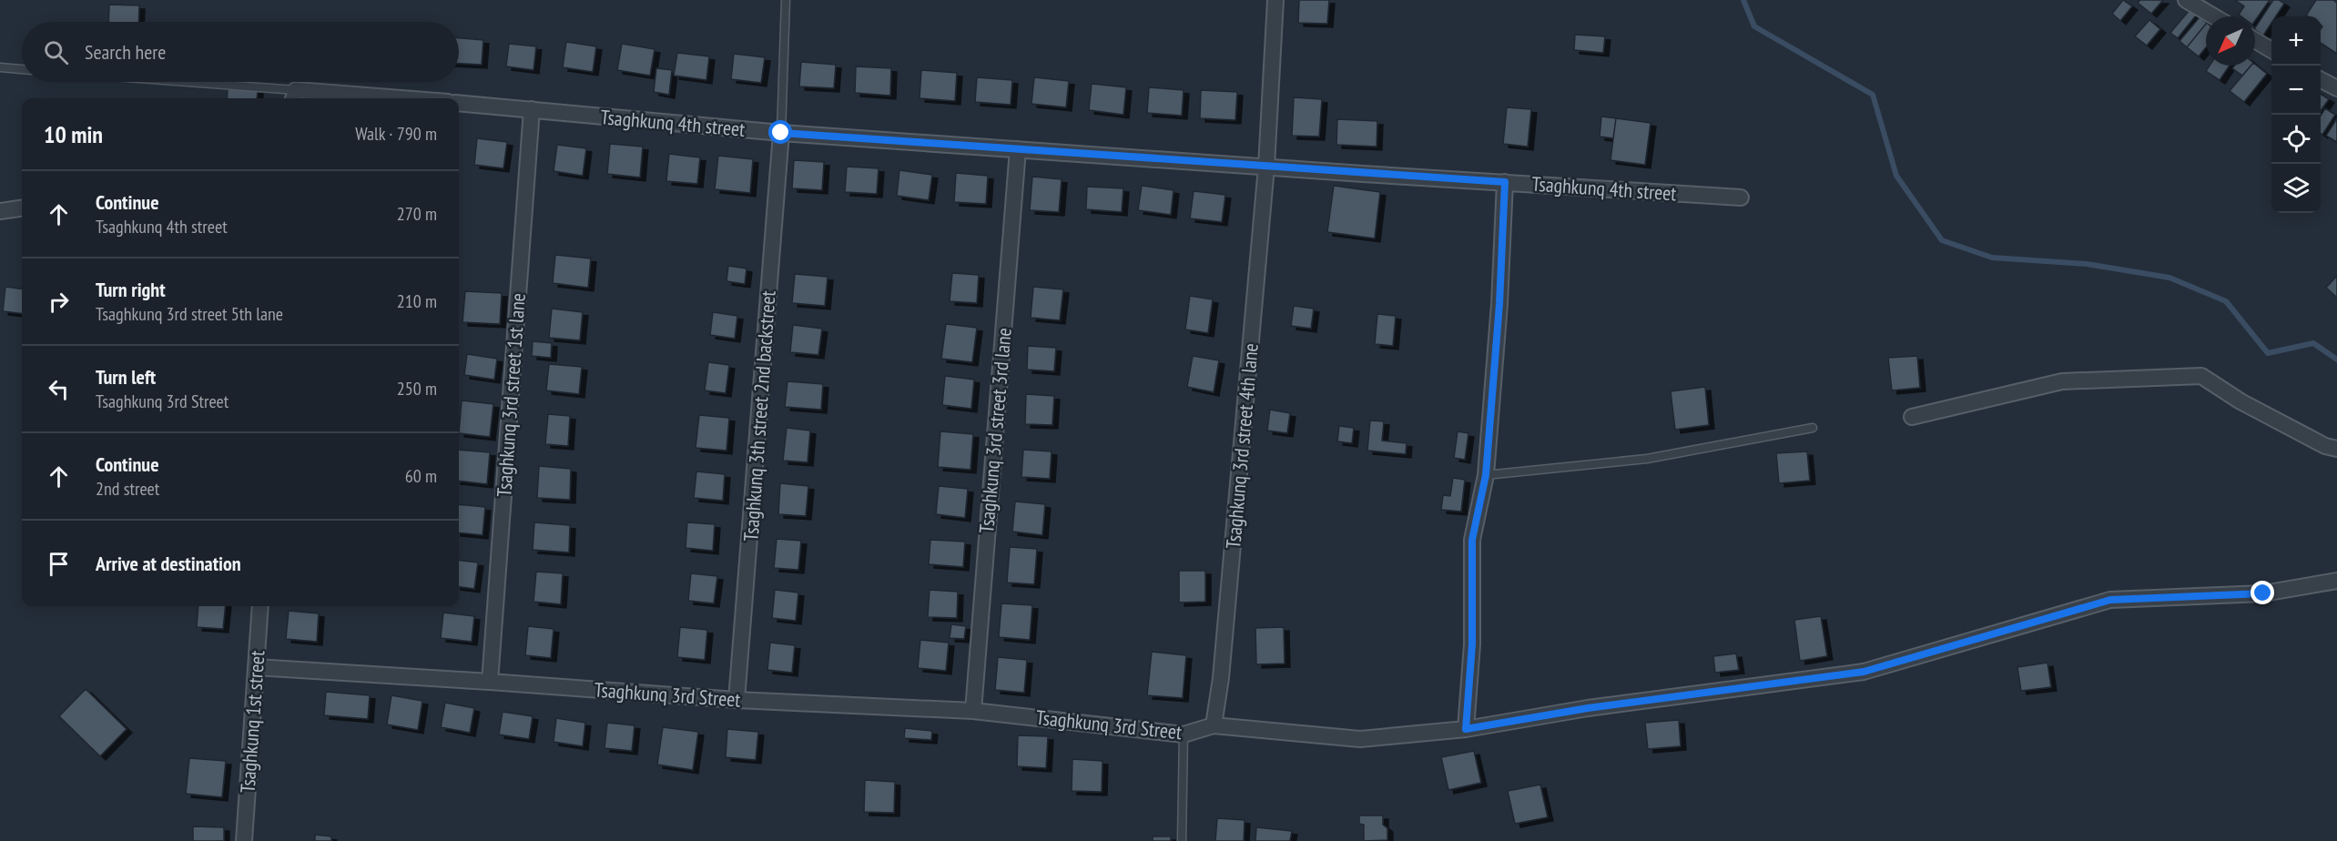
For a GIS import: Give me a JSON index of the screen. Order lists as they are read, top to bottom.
{
  "streets": {
    "street": [
      "Tsaghkunq 4th street",
      "Tsaghkunq 3rd street 1st lane",
      "Tsaghkunq 3th street 2nd backstreet",
      "Tsaghkunq 3rd street 3rd lane",
      "Tsaghkunq 3rd street 4th lane",
      "Tsaghkunq 3rd Street",
      "Tsaghkunq 1st street"
    ]
  },
  "crossings": [
    ["Tsaghkunq 4th street", "Tsaghkunq 3rd street 1st lane"],
    ["Tsaghkunq 4th street", "Tsaghkunq 3th street 2nd backstreet"],
    ["Tsaghkunq 4th street", "Tsaghkunq 3rd street 3rd lane"],
    ["Tsaghkunq 4th street", "Tsaghkunq 3rd street 4th lane"],
    ["Tsaghkunq 3rd street 1st lane", "Tsaghkunq 3rd Street"],
    ["Tsaghkunq 3th street 2nd backstreet", "Tsaghkunq 3rd Street"],
    ["Tsaghkunq 3rd street 3rd lane", "Tsaghkunq 3rd Street"],
    ["Tsaghkunq 3rd street 4th lane", "Tsaghkunq 3rd Street"],
    ["Tsaghkunq 3rd Street", "Tsaghkunq 1st street"]
  ],
  "north": "bottom left",
  "page": {
    "map_buttons": ["+", "−"],
    "search": "Search here",
    "heading": ["10 min", "Walk · 790 m"],
    "list": [
      ["Continue", "Tsaghkunq 4th street", "270 m"],
      ["Turn right", "Tsaghkunq 3rd street 5th lane", "210 m"],
      ["Turn left", "Tsaghkunq 3rd Street", "250 m"],
      ["Continue", "2nd street", "60 m"],
      "Arrive at destination"
    ]
  }
}
